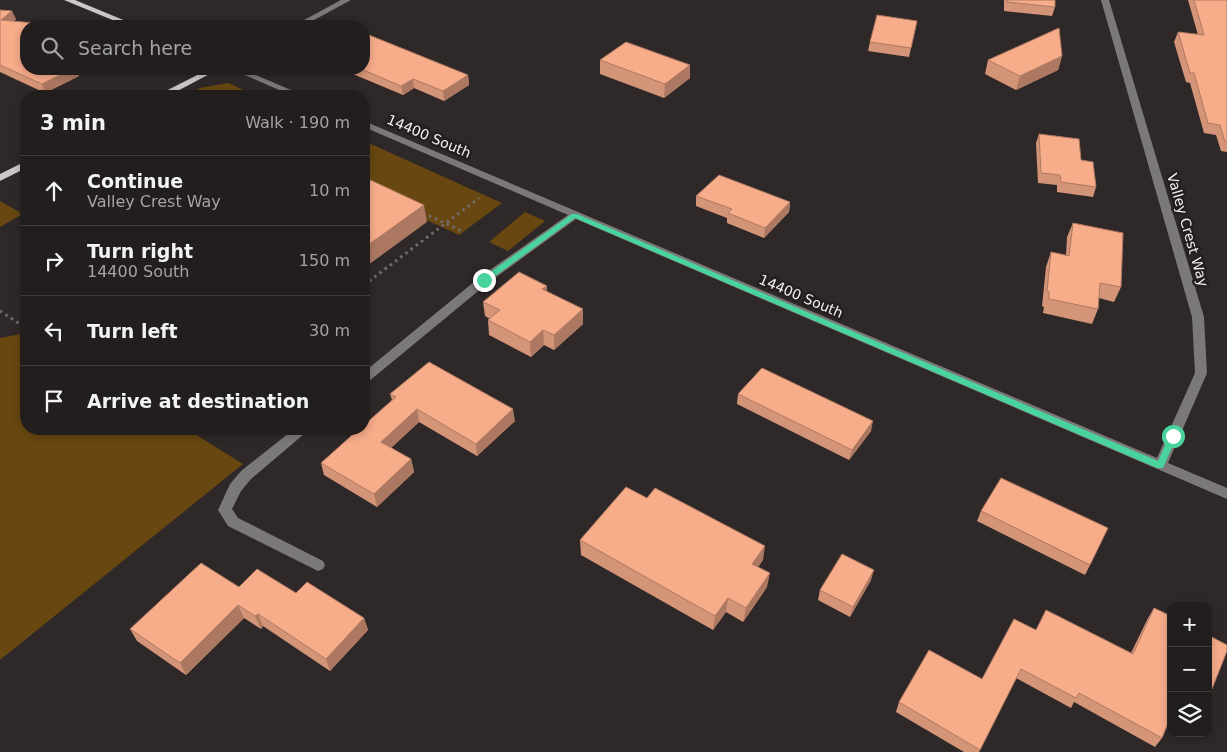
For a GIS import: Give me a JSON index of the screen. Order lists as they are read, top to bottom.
{
  "streets": {
    "street": ["14400 South", "Valley Crest Way"]
  },
  "crossings": [
    ["14400 South", "Valley Crest Way"]
  ],
  "page": {
    "search": "Search here",
    "heading": ["3 min", "Walk · 190 m"],
    "list": [
      ["Continue", "Valley Crest Way", "10 m"],
      ["Turn right", "14400 South", "150 m"],
      ["Turn left", "30 m"],
      "Arrive at destination"
    ],
    "map_buttons": ["+", "−"]
  }
}
